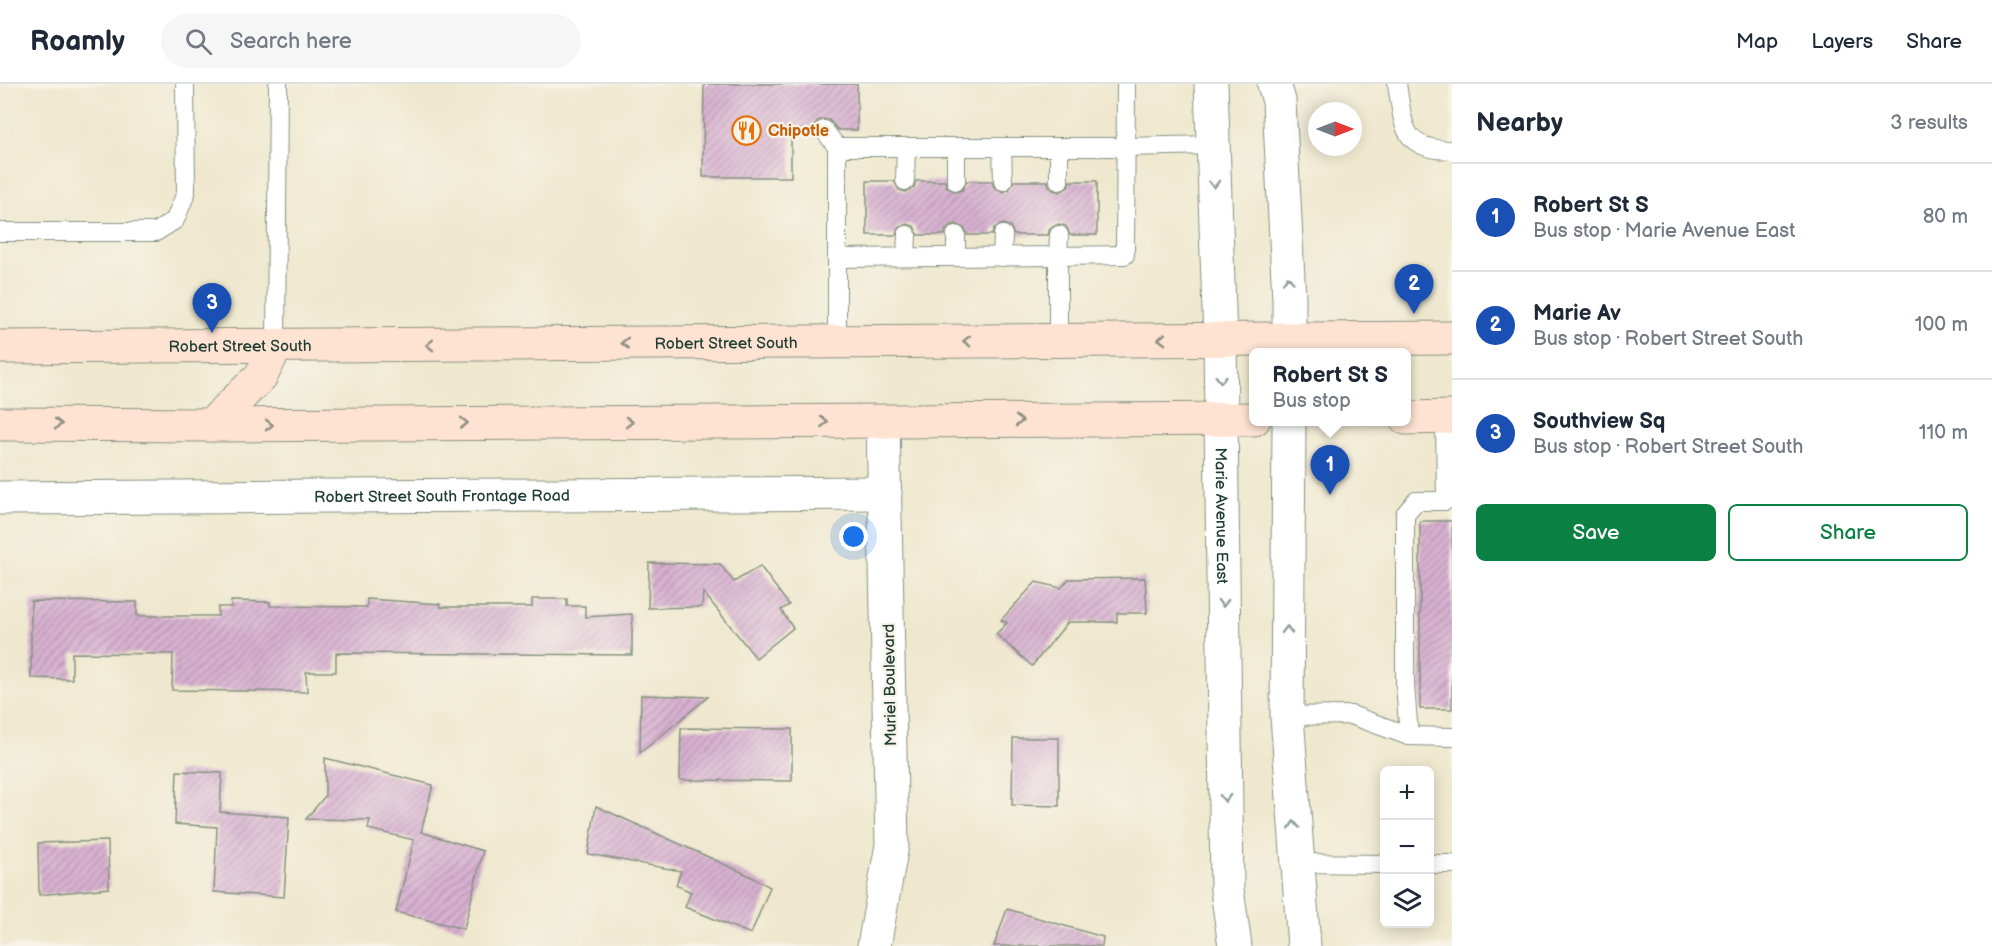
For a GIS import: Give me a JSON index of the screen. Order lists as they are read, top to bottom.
{
  "streets": {
    "main road": ["Robert Street South"],
    "street": ["Robert Street South Frontage Road", "Marie Avenue East", "Muriel Boulevard"]
  },
  "crossings": [
    ["Robert Street South", "Marie Avenue East"],
    ["Robert Street South Frontage Road", "Muriel Boulevard"]
  ],
  "places": {
    "restaurant": ["Chipotle"]
  },
  "north": "right",
  "page": {
    "header": "Roamly",
    "search": "Search here",
    "nav": ["Map", "Layers", "Share"],
    "heading": ["Nearby", "3 results"],
    "list": [
      {
        "mark": "1",
        "name": "Robert St S",
        "note": "Bus stop · Marie Avenue East",
        "value": "80 m"
      },
      {
        "mark": "2",
        "name": "Marie Av",
        "note": "Bus stop · Robert Street South",
        "value": "100 m"
      },
      {
        "mark": "3",
        "name": "Southview Sq",
        "note": "Bus stop · Robert Street South",
        "value": "110 m"
      }
    ],
    "pins": ["2", "3", "1"],
    "popup": ["Robert St S", "Bus stop"],
    "buttons": ["Save", "Share"],
    "map_buttons": ["+", "−"]
  }
}
